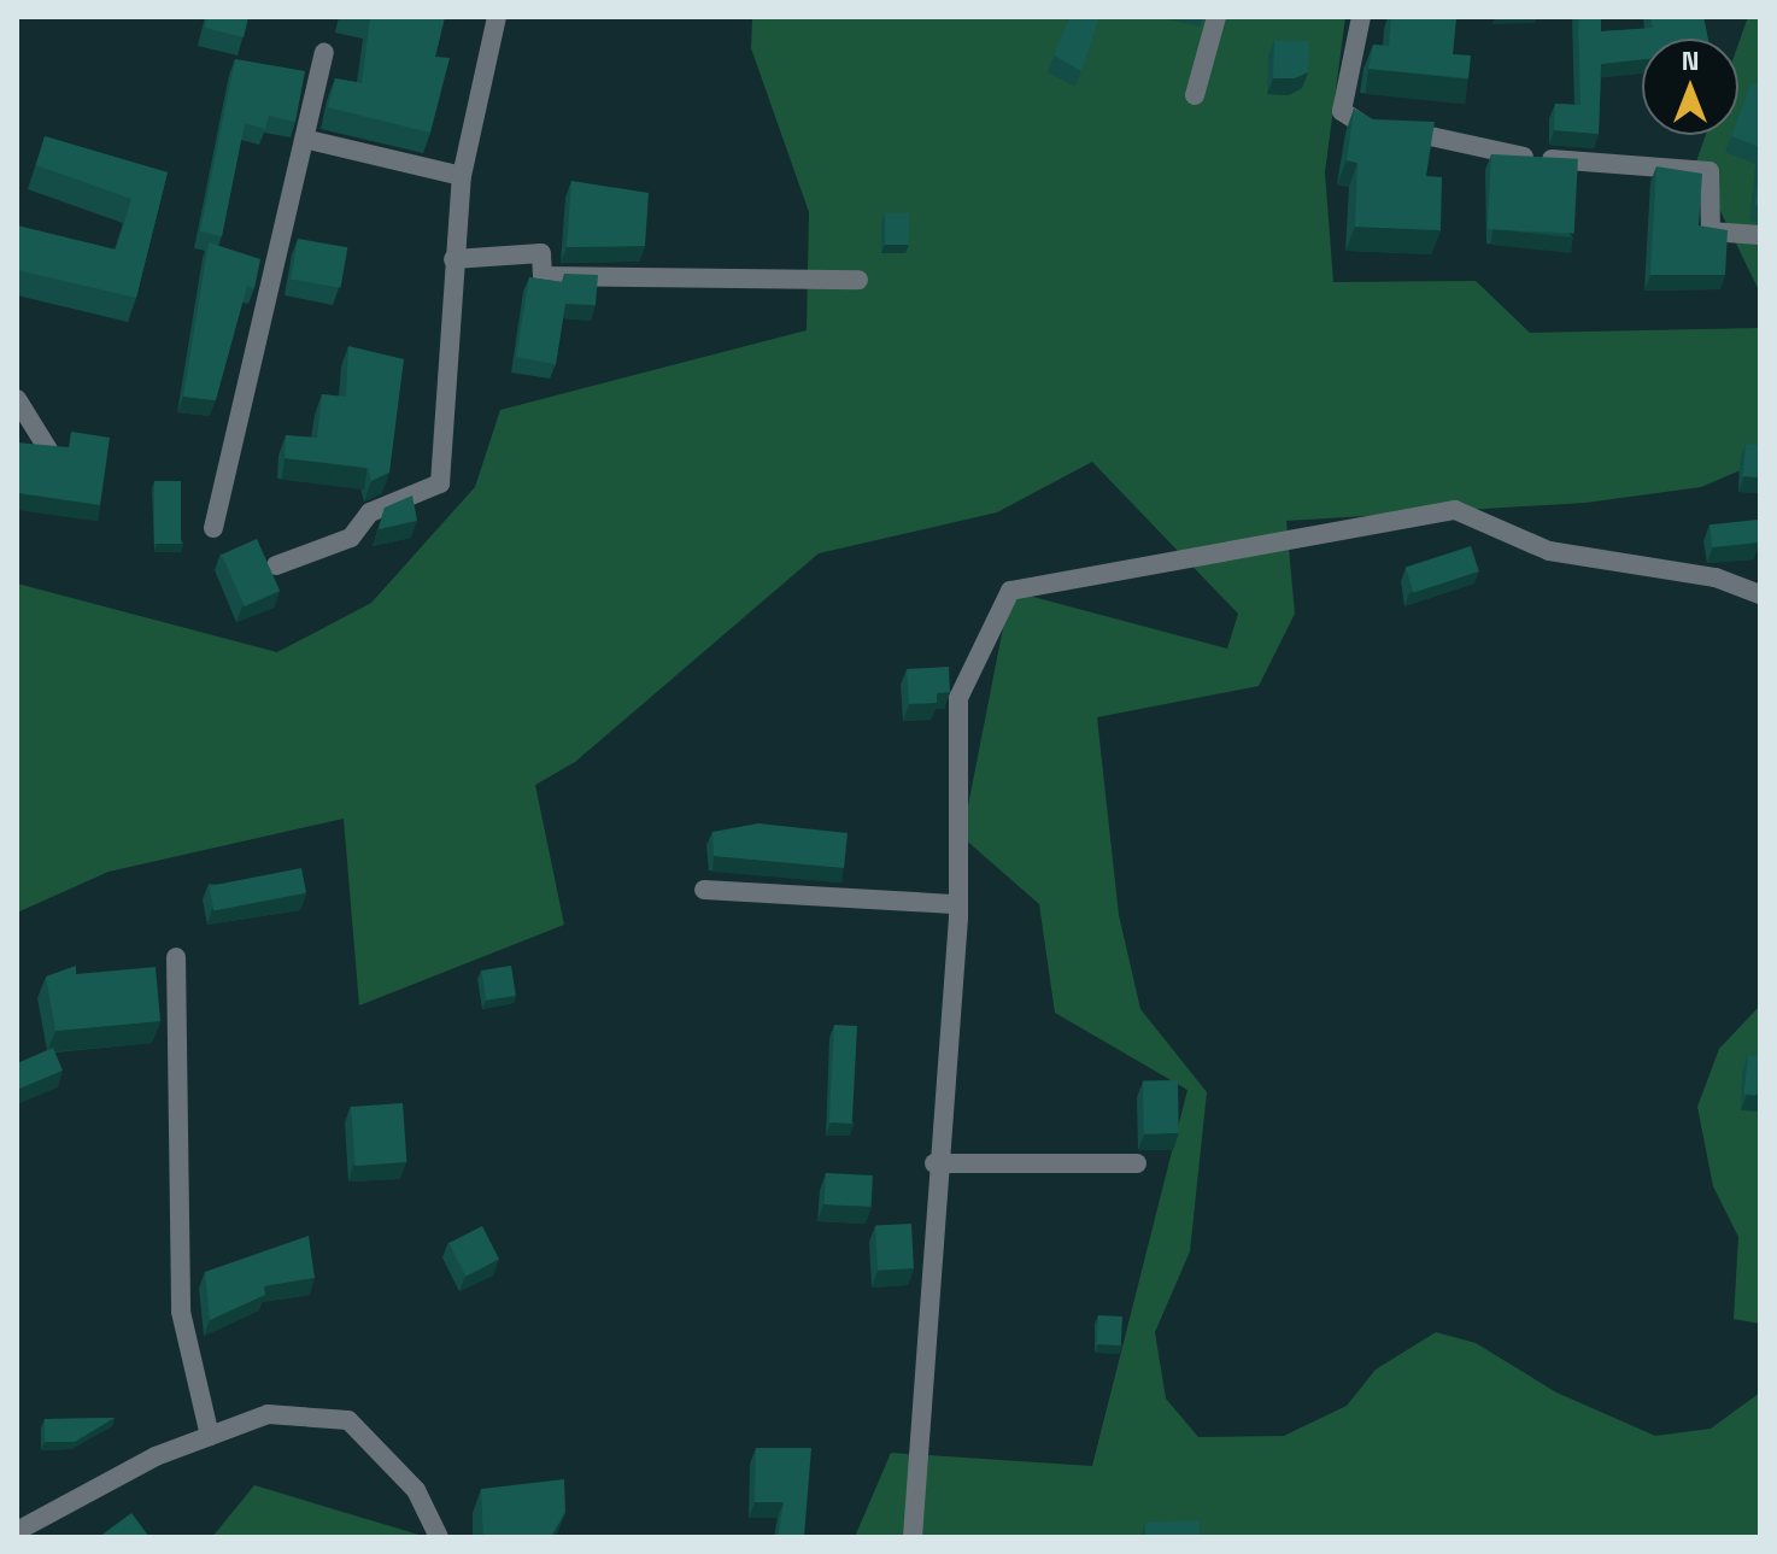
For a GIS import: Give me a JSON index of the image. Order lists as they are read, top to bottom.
{
  "north": "top"
}
